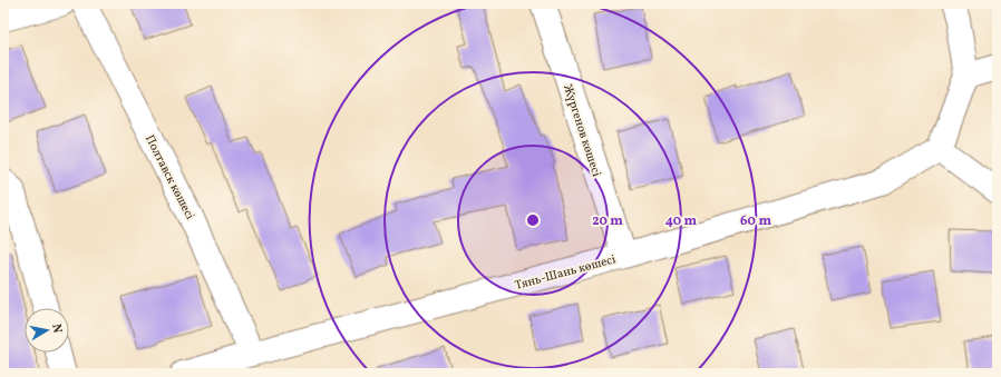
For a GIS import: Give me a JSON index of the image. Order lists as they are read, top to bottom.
{
  "streets": {
    "street": ["Жүргенов көшесі", "Полтавск көшесі", "Тянь-Шань көшесі"]
  },
  "crossings": [
    ["Жүргенов көшесі", "Тянь-Шань көшесі"],
    ["Полтавск көшесі", "Тянь-Шань көшесі"]
  ],
  "north": "right",
  "rings": ["20 m", "40 m", "60 m"]
}
